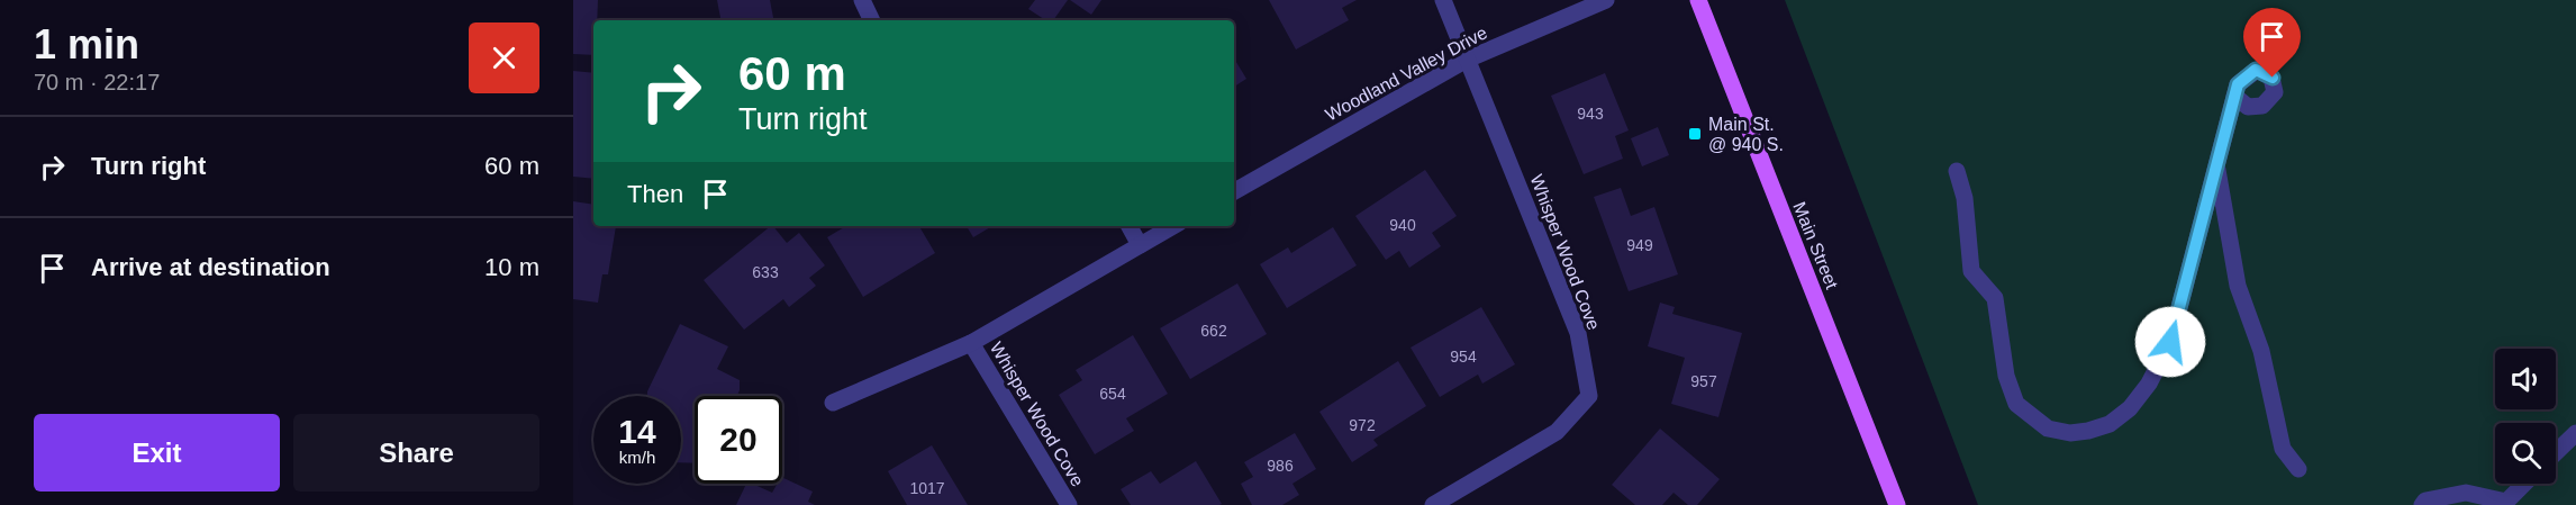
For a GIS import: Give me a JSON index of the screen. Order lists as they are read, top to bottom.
{
  "streets": {
    "main road": ["Main Street"],
    "street": ["Woodland Valley Drive", "Whisper Wood Cove"]
  },
  "crossings": [
    ["Woodland Valley Drive", "Whisper Wood Cove"]
  ],
  "places": {
    "transit": ["Main St. @ 940 S."]
  },
  "house_numbers": [
    "943",
    "940",
    "949",
    "633",
    "662",
    "954",
    "957",
    "654",
    "972",
    "986",
    "1017"
  ],
  "page": {
    "heading": ["1 min", "70 m · 22:17"],
    "turn": ["60 m", "Turn right"],
    "list": [
      {
        "name": "Turn right",
        "value": "60 m"
      },
      {
        "name": "Arrive at destination",
        "value": "10 m"
      }
    ],
    "then": "Then",
    "speed": "14 km/h",
    "limit": "20",
    "buttons": ["Exit", "Share"]
  }
}
